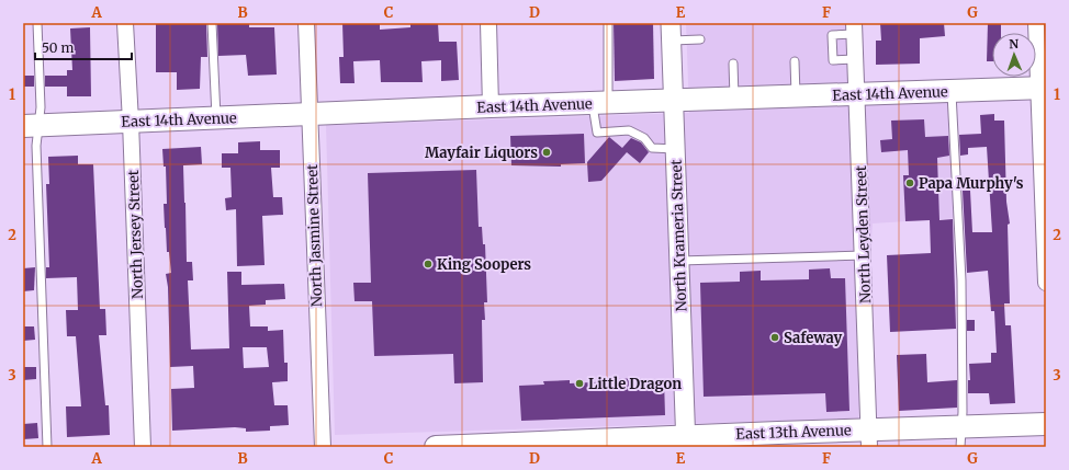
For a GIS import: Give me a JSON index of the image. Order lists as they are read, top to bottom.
{
  "streets": {
    "main road": ["East 14th Avenue", "East 13th Avenue"],
    "street": [
      "North Jersey Street",
      "North Leyden Street",
      "North Jasmine Street",
      "North Krameria Street"
    ]
  },
  "crossings": [
    ["East 14th Avenue", "North Jersey Street"],
    ["East 14th Avenue", "North Leyden Street"],
    ["East 14th Avenue", "North Jasmine Street"],
    ["East 14th Avenue", "North Krameria Street"],
    ["North Leyden Street", "East 13th Avenue"],
    ["North Krameria Street", "East 13th Avenue"]
  ],
  "places": [
    "Mayfair Liquors",
    "Papa Murphy's",
    "King Soopers",
    "Safeway",
    "Little Dragon"
  ],
  "scale_bar": "50 m",
  "north": "top",
  "grid": {
    "columns": [
      "A",
      "B",
      "C",
      "D",
      "E",
      "F",
      "G"
    ],
    "rows": ["1", "2", "3"]
  }
}
